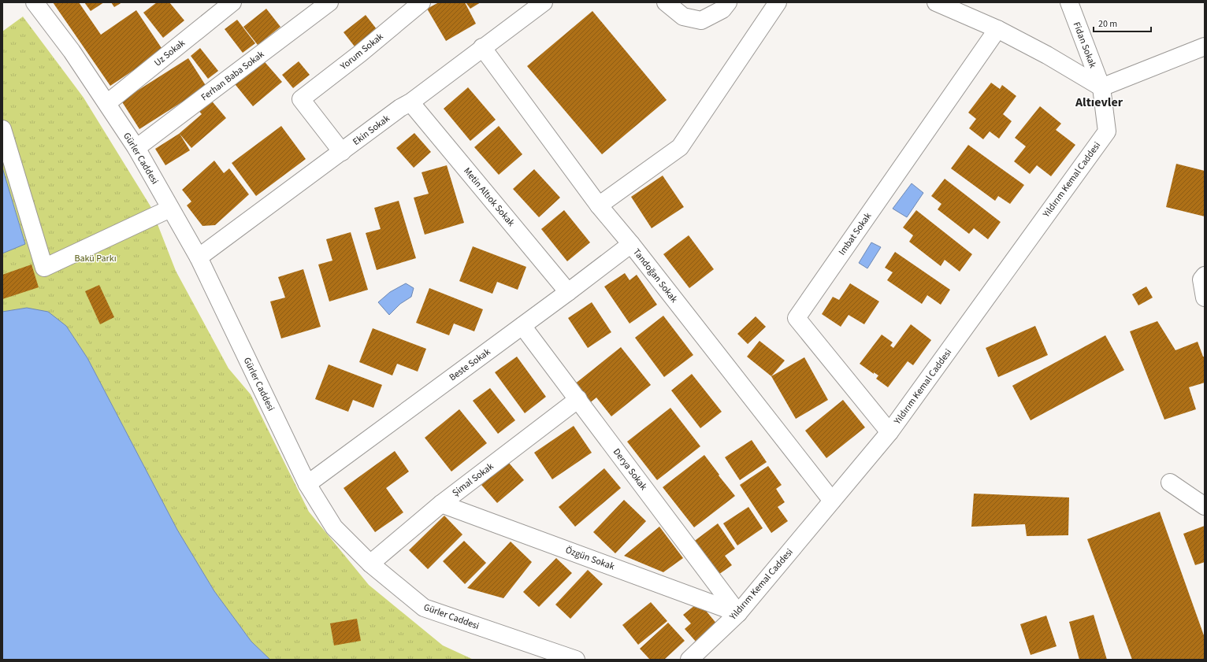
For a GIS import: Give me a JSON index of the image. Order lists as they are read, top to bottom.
{
  "streets": {
    "street": [
      "Fidan Sokak",
      "Yorum Sokak",
      "Uz Sokak",
      "Ferhan Baba Sokak",
      "Ekin Sokak",
      "Gürler Caddesi",
      "Yıldırım Kemal Caddesi",
      "Metin Altıok Sokak",
      "Imbat Sokak",
      "Tandoğan Sokak",
      "Beste Sokak",
      "Derya Sokak",
      "Şimal Sokak",
      "Özgün Sokak"
    ]
  },
  "crossings": [
    ["Fidan Sokak", "Yıldırım Kemal Caddesi"],
    ["Yorum Sokak", "Ekin Sokak"],
    ["Uz Sokak", "Gürler Caddesi"],
    ["Ferhan Baba Sokak", "Gürler Caddesi"],
    ["Ekin Sokak", "Gürler Caddesi"],
    ["Ekin Sokak", "Metin Altıok Sokak"],
    ["Ekin Sokak", "Tandoğan Sokak"],
    ["Gürler Caddesi", "Beste Sokak"],
    ["Gürler Caddesi", "Şimal Sokak"],
    ["Yıldırım Kemal Caddesi", "Imbat Sokak"],
    ["Yıldırım Kemal Caddesi", "Tandoğan Sokak"],
    ["Yıldırım Kemal Caddesi", "Derya Sokak"],
    ["Yıldırım Kemal Caddesi", "Özgün Sokak"],
    ["Metin Altıok Sokak", "Beste Sokak"],
    ["Tandoğan Sokak", "Beste Sokak"],
    ["Beste Sokak", "Derya Sokak"],
    ["Derya Sokak", "Şimal Sokak"],
    ["Derya Sokak", "Özgün Sokak"],
    ["Şimal Sokak", "Özgün Sokak"]
  ],
  "districts": ["Altıevler"],
  "parks": ["Bakü Parkı"],
  "scale_bar": "20 m"
}
